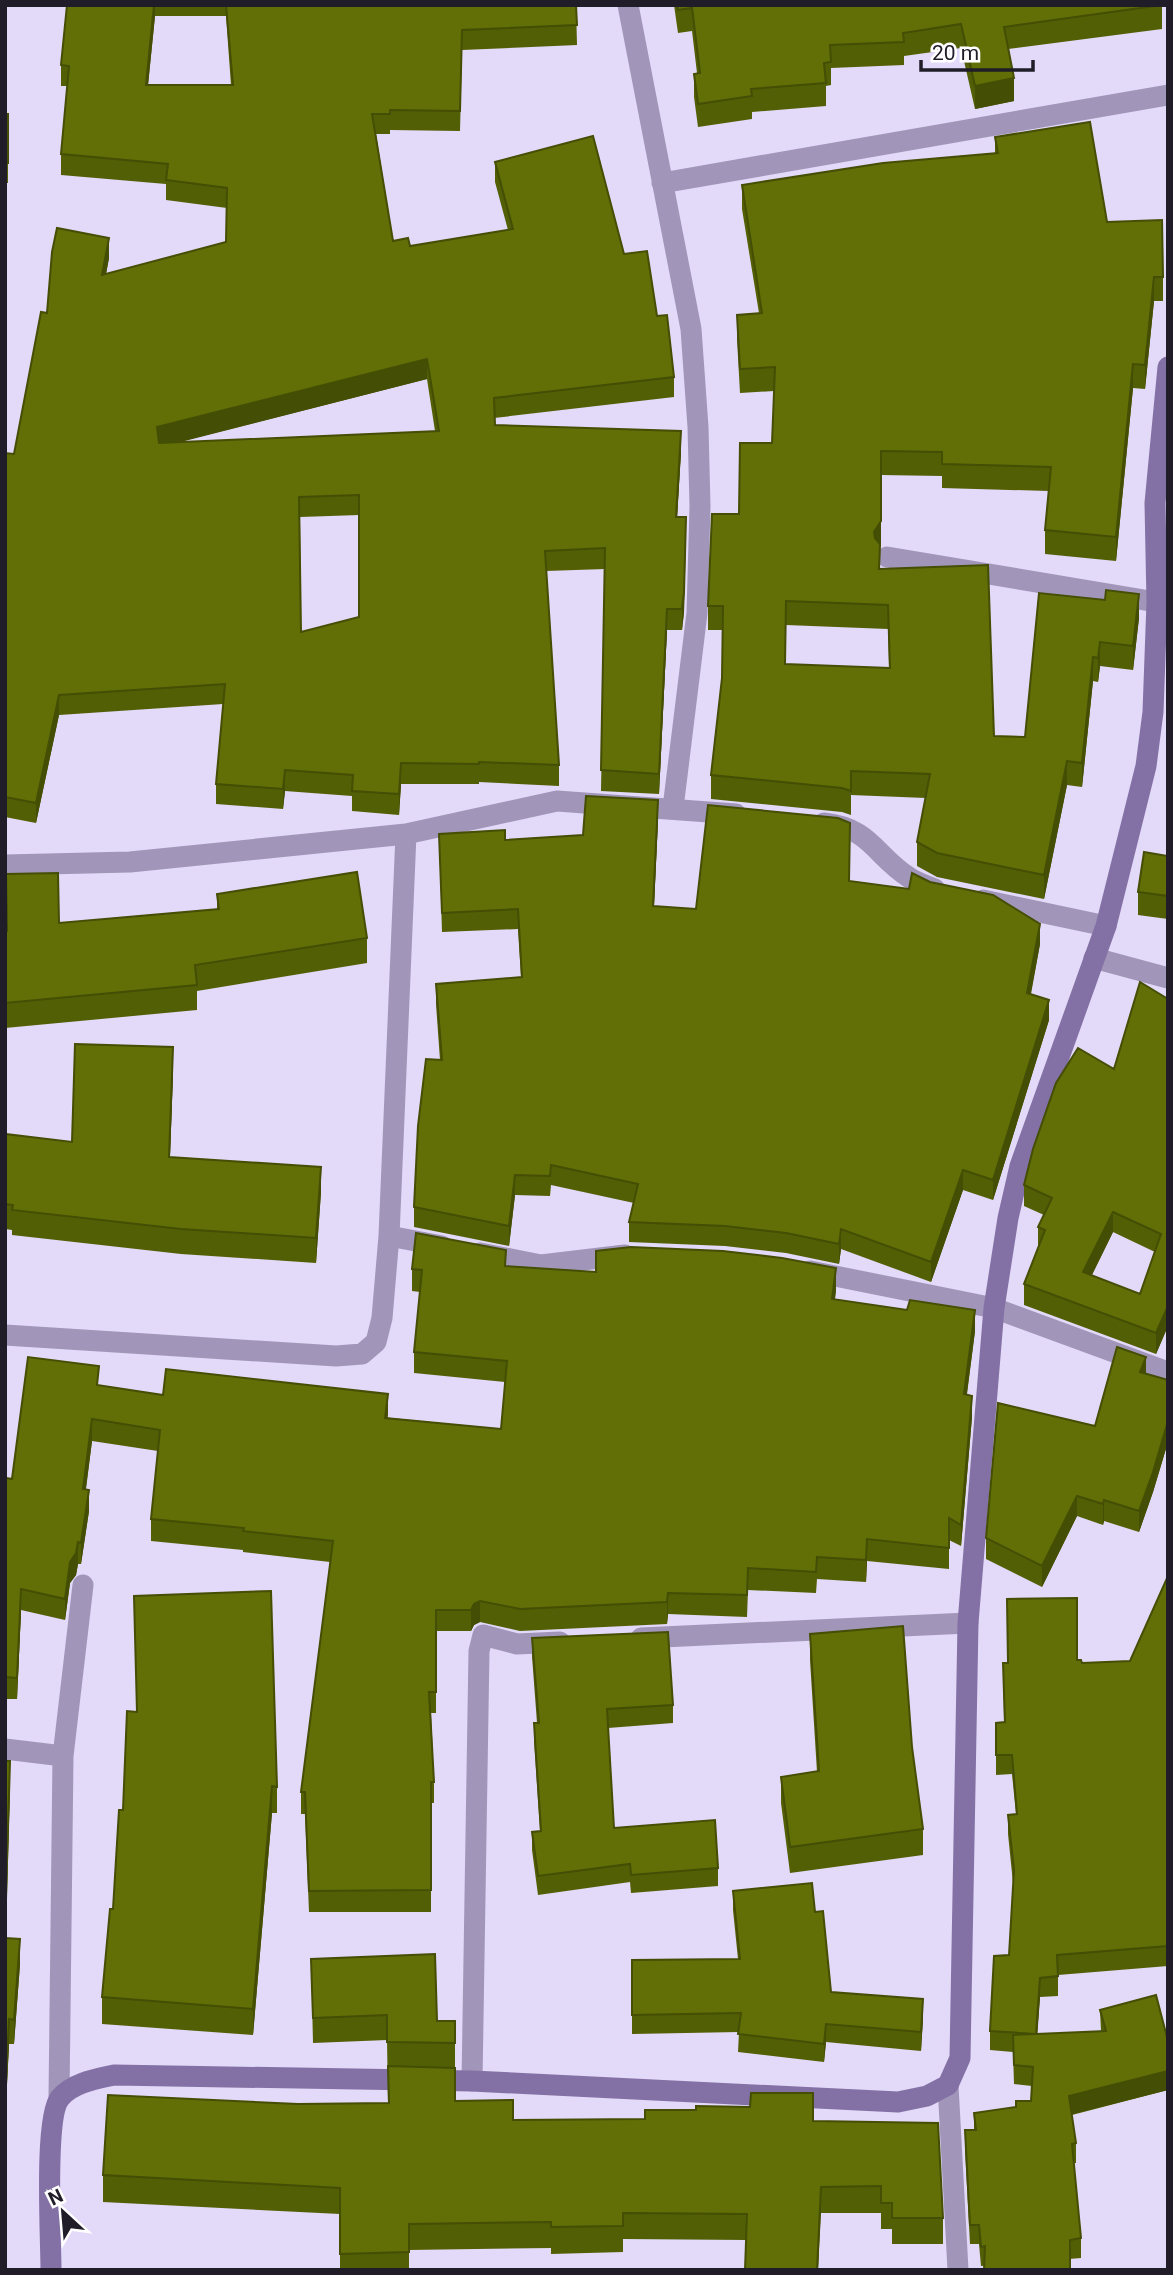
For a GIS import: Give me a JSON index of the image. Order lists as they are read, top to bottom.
{
  "scale_bar": "20 m",
  "north": "top left"
}
